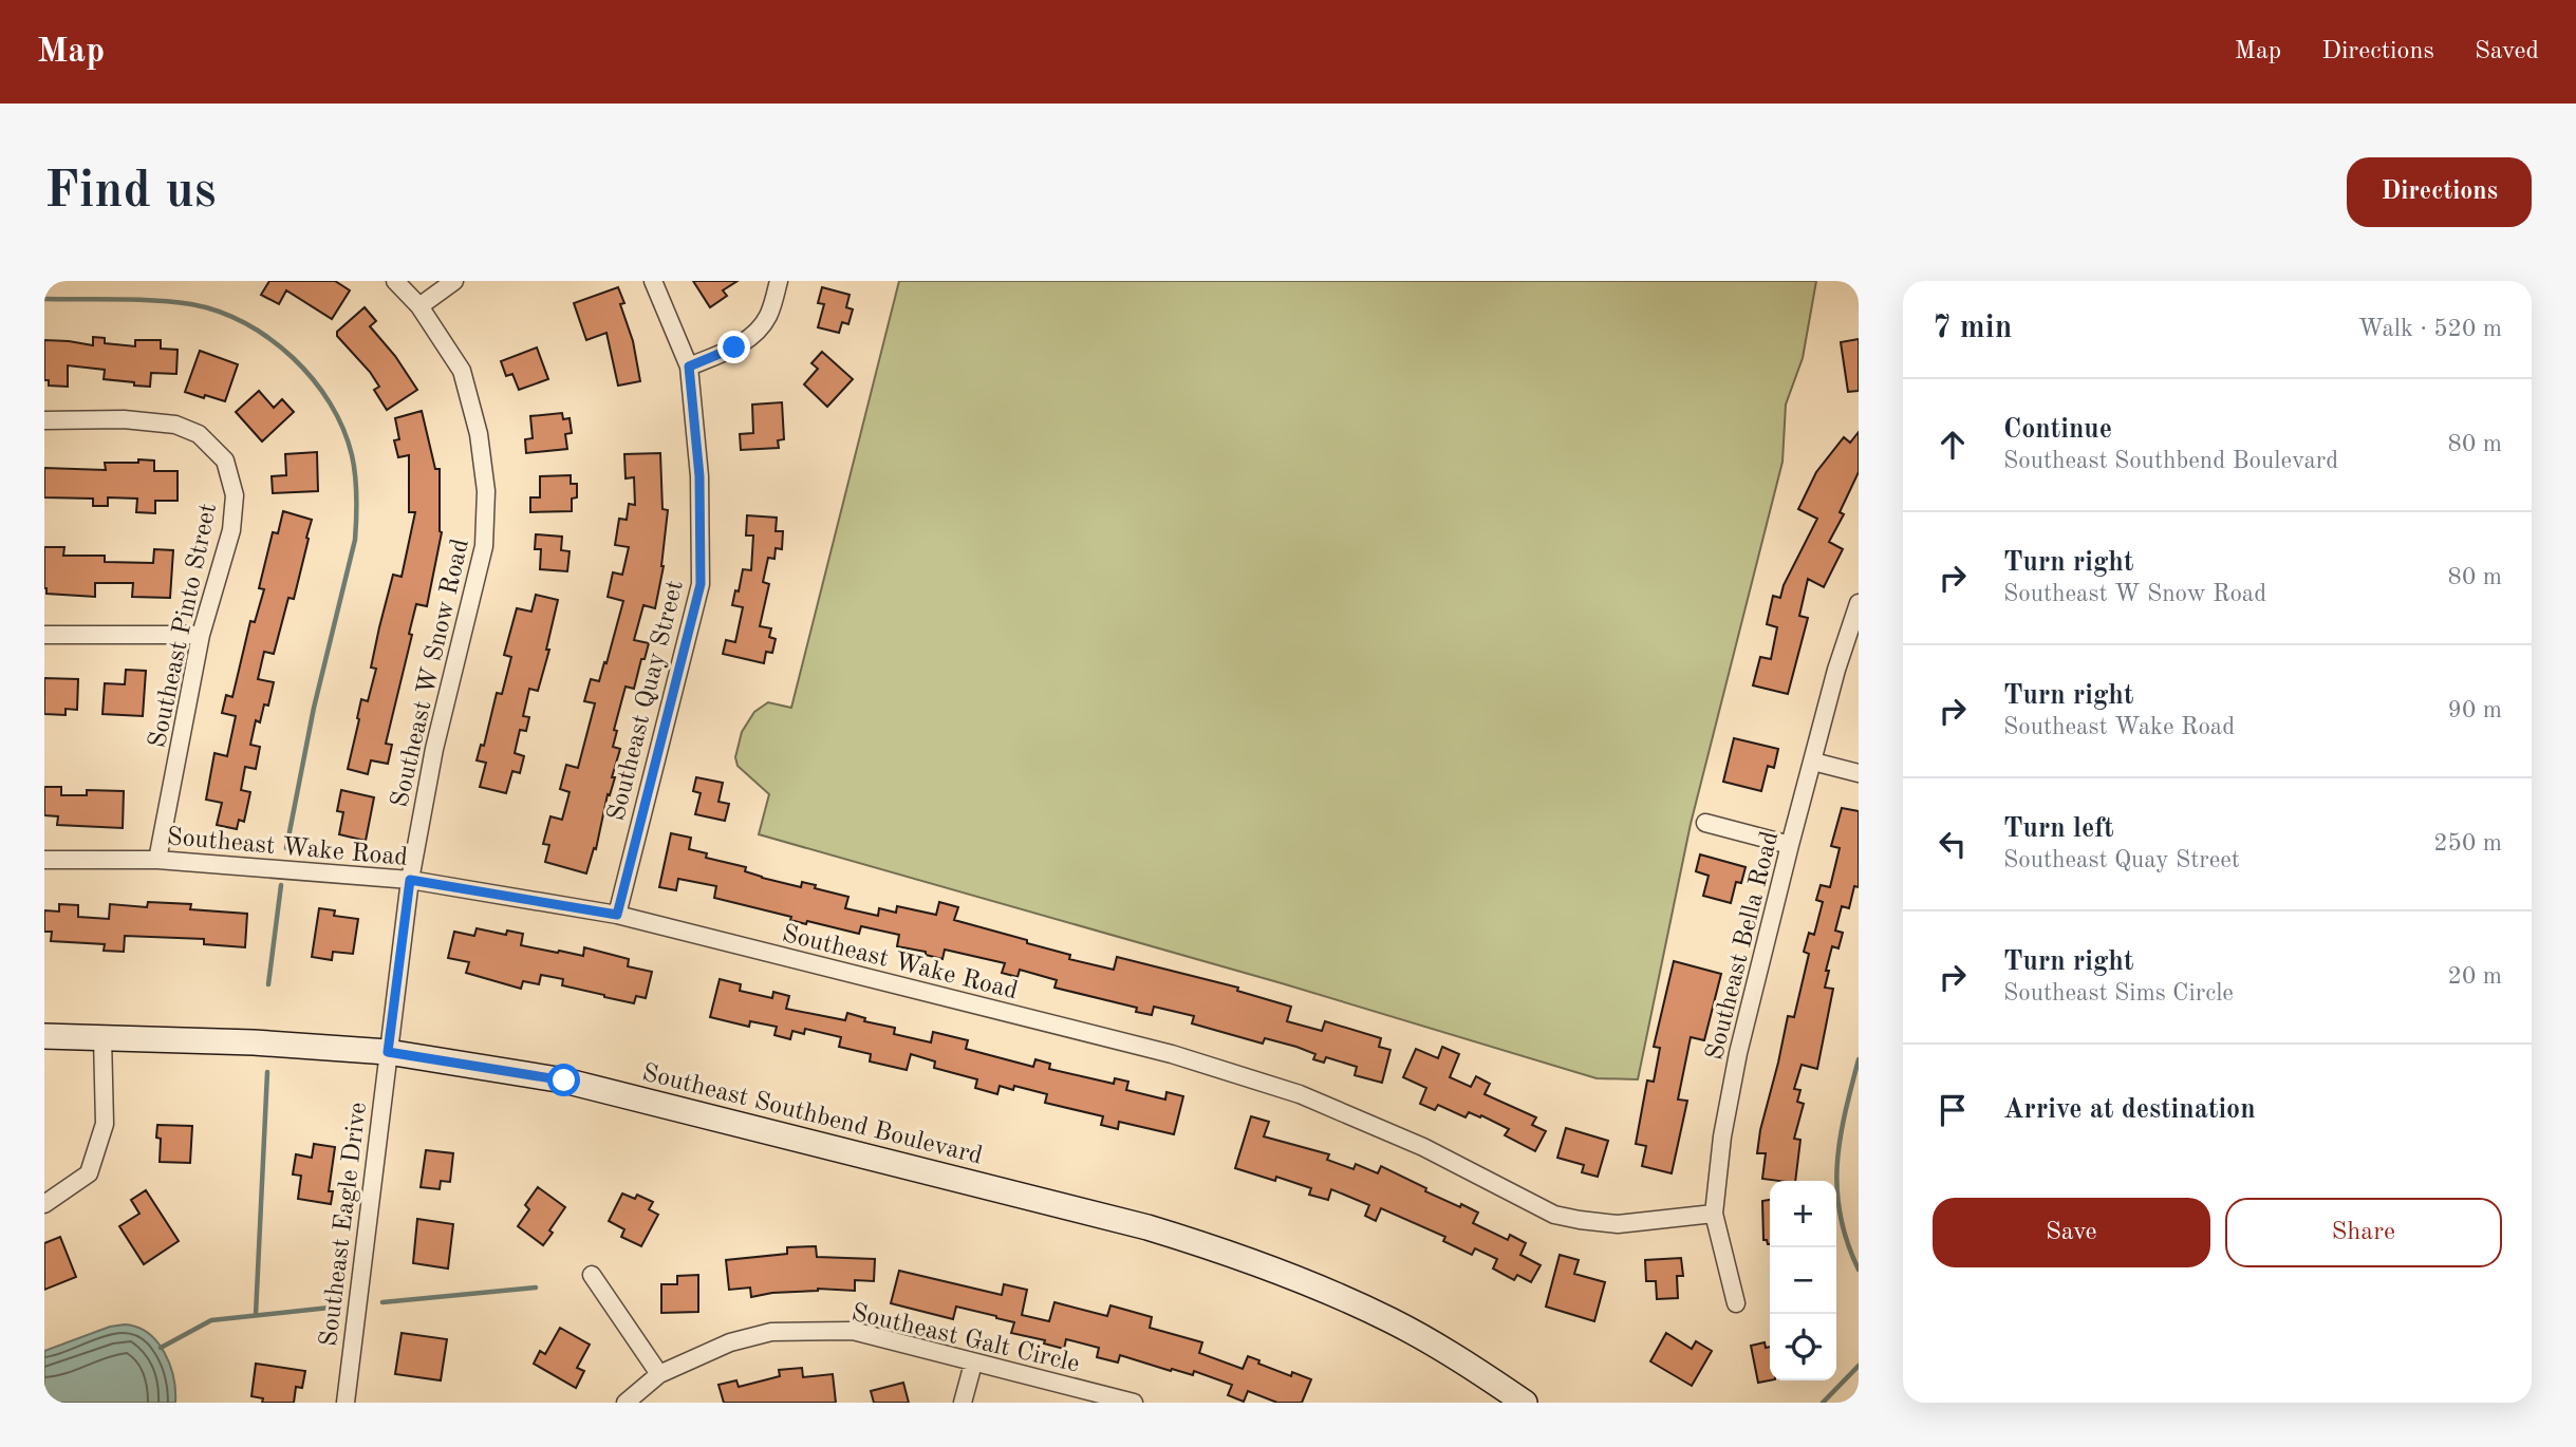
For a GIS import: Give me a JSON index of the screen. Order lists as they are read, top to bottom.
{
  "streets": {
    "street": [
      "Southeast Pinto Street",
      "Southeast W Snow Road",
      "Southeast Quay Street",
      "Southeast Wake Road",
      "Southeast Bella Road",
      "Southeast Southbend Boulevard",
      "Southeast Eagle Drive",
      "Southeast Galt Circle"
    ]
  },
  "crossings": [
    ["Southeast Pinto Street", "Southeast Wake Road"],
    ["Southeast W Snow Road", "Southeast Wake Road"],
    ["Southeast W Snow Road", "Southeast Southbend Boulevard"],
    ["Southeast W Snow Road", "Southeast Eagle Drive"],
    ["Southeast Quay Street", "Southeast Wake Road"],
    ["Southeast Wake Road", "Southeast Bella Road"],
    ["Southeast Southbend Boulevard", "Southeast Eagle Drive"]
  ],
  "page": {
    "header": "Map",
    "nav": ["Map", "Directions", "Saved"],
    "buttons": [
      "Directions",
      ["Save", "Share"]
    ],
    "title": "Find us",
    "heading": ["7 min", "Walk · 520 m"],
    "list": [
      ["Continue", "Southeast Southbend Boulevard", "80 m"],
      ["Turn right", "Southeast W Snow Road", "80 m"],
      ["Turn right", "Southeast Wake Road", "90 m"],
      ["Turn left", "Southeast Quay Street", "250 m"],
      ["Turn right", "Southeast Sims Circle", "20 m"],
      "Arrive at destination"
    ],
    "map_buttons": ["+", "−"]
  }
}
